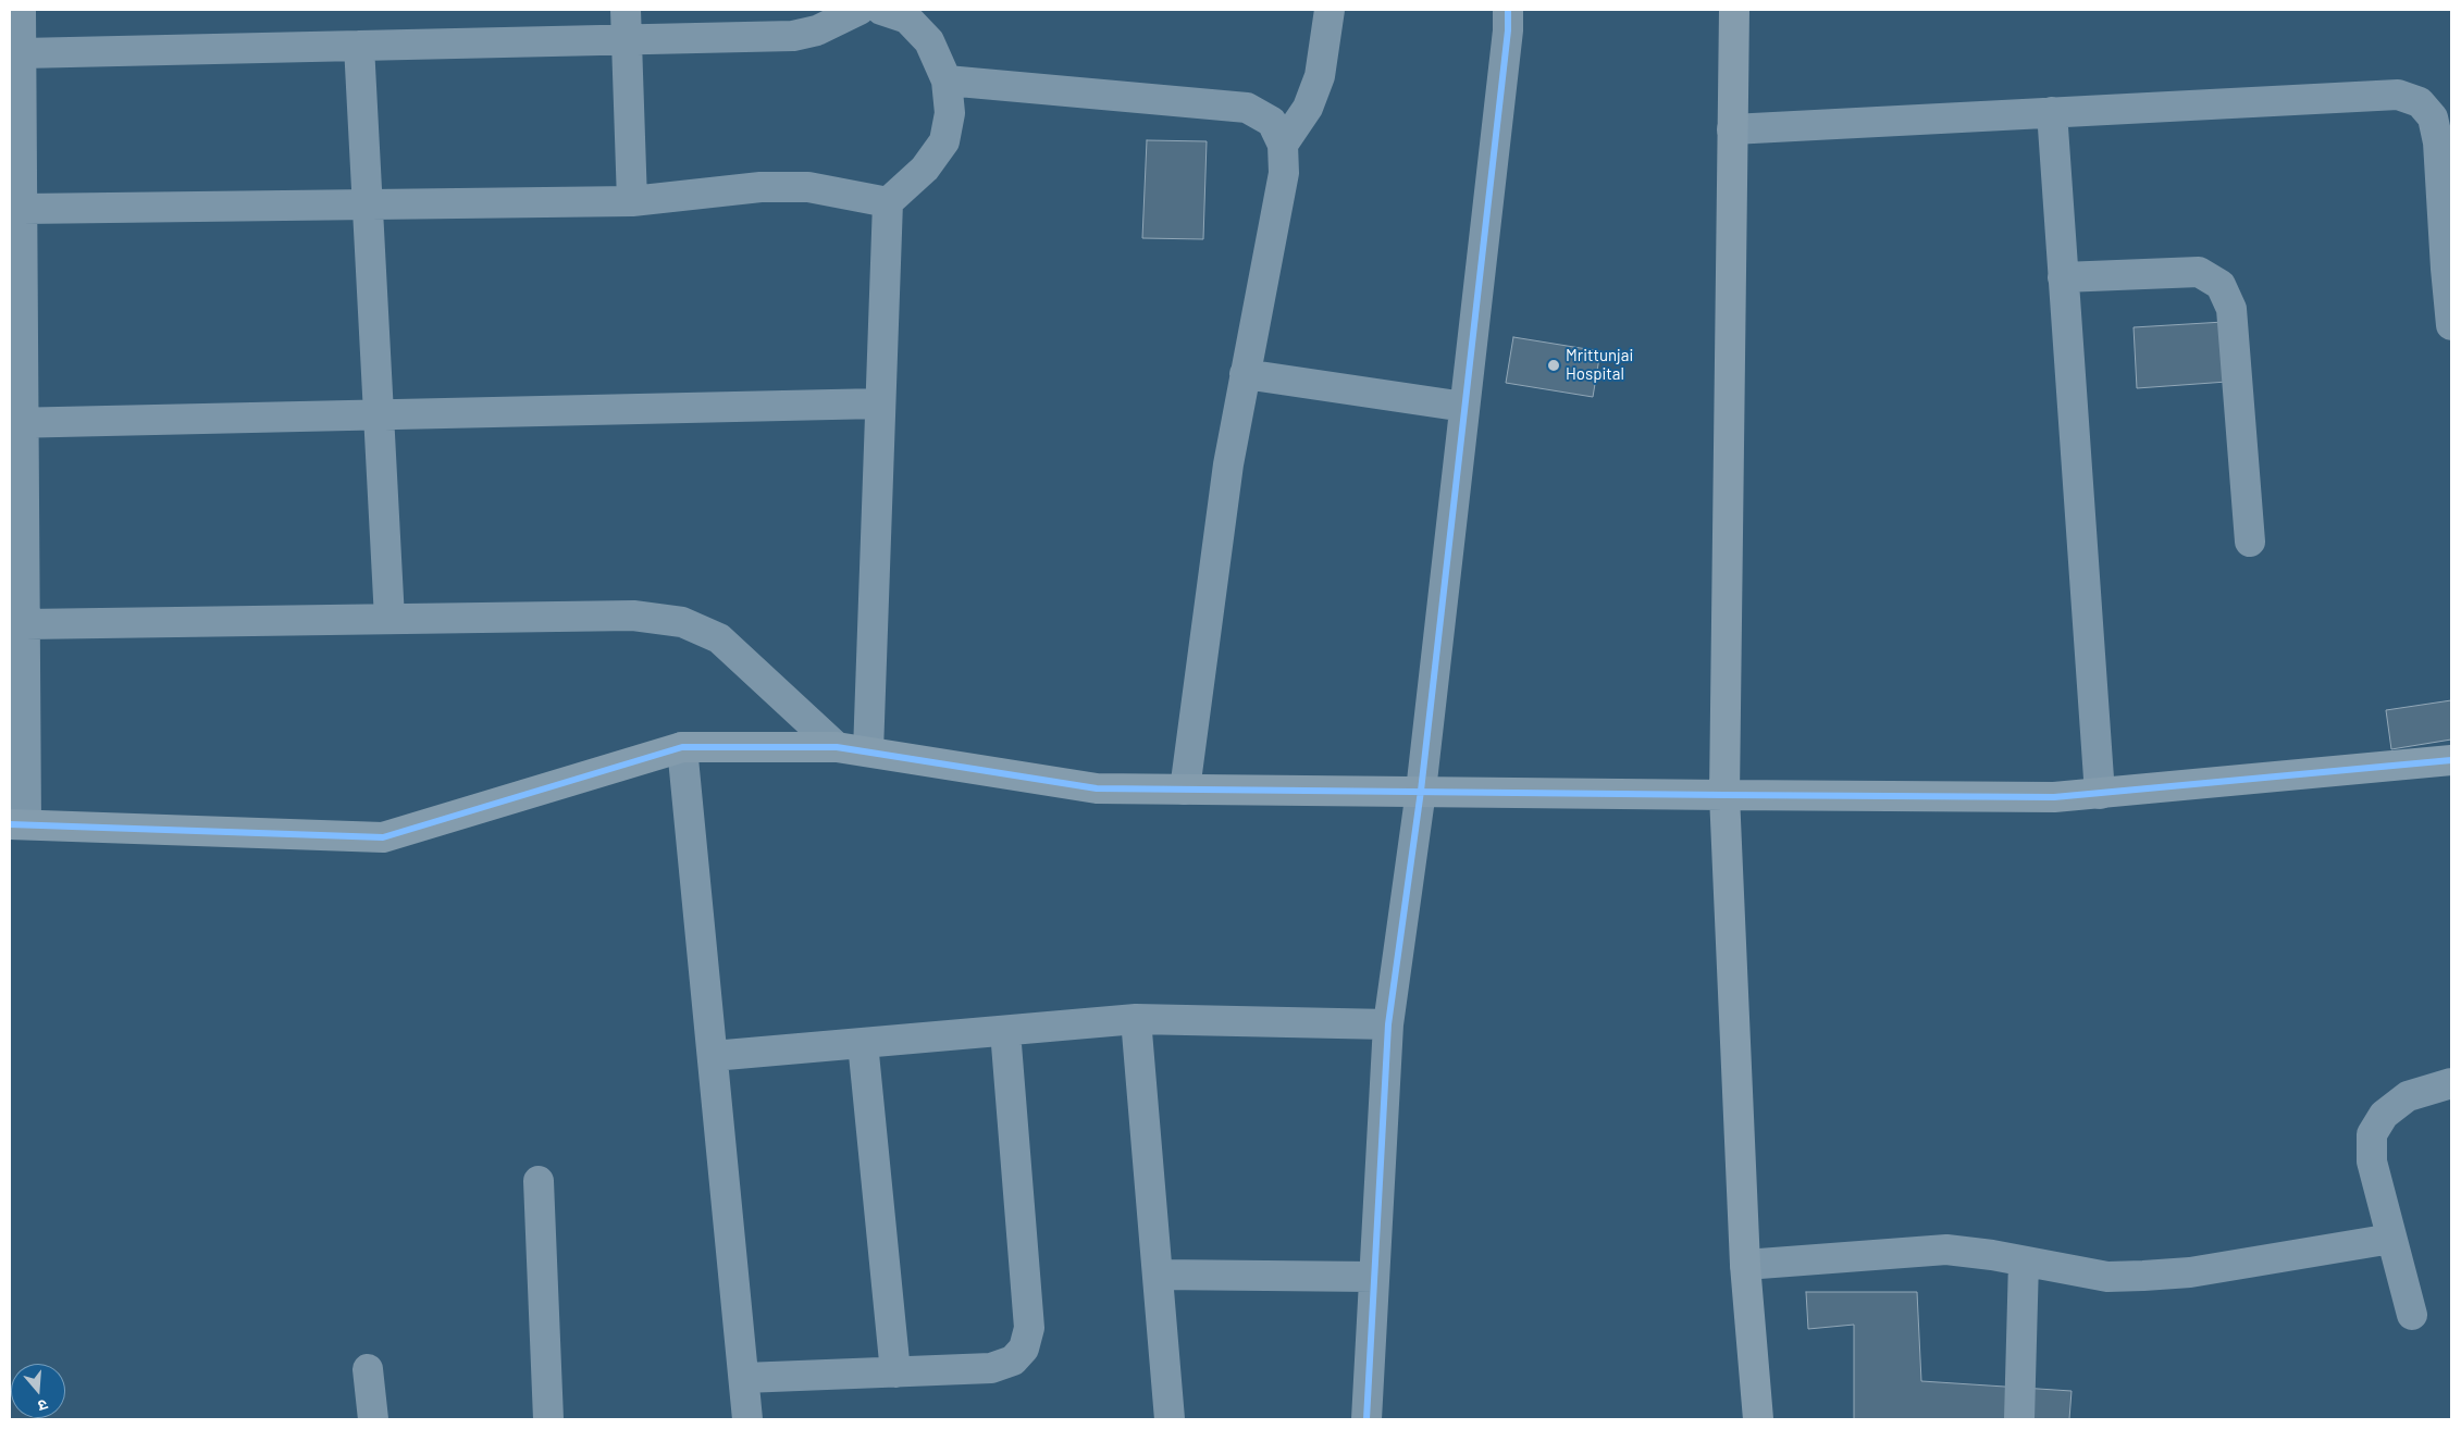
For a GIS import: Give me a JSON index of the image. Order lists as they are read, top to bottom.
{
  "places": ["Mrittunjai Hospital"],
  "north": "bottom"
}
